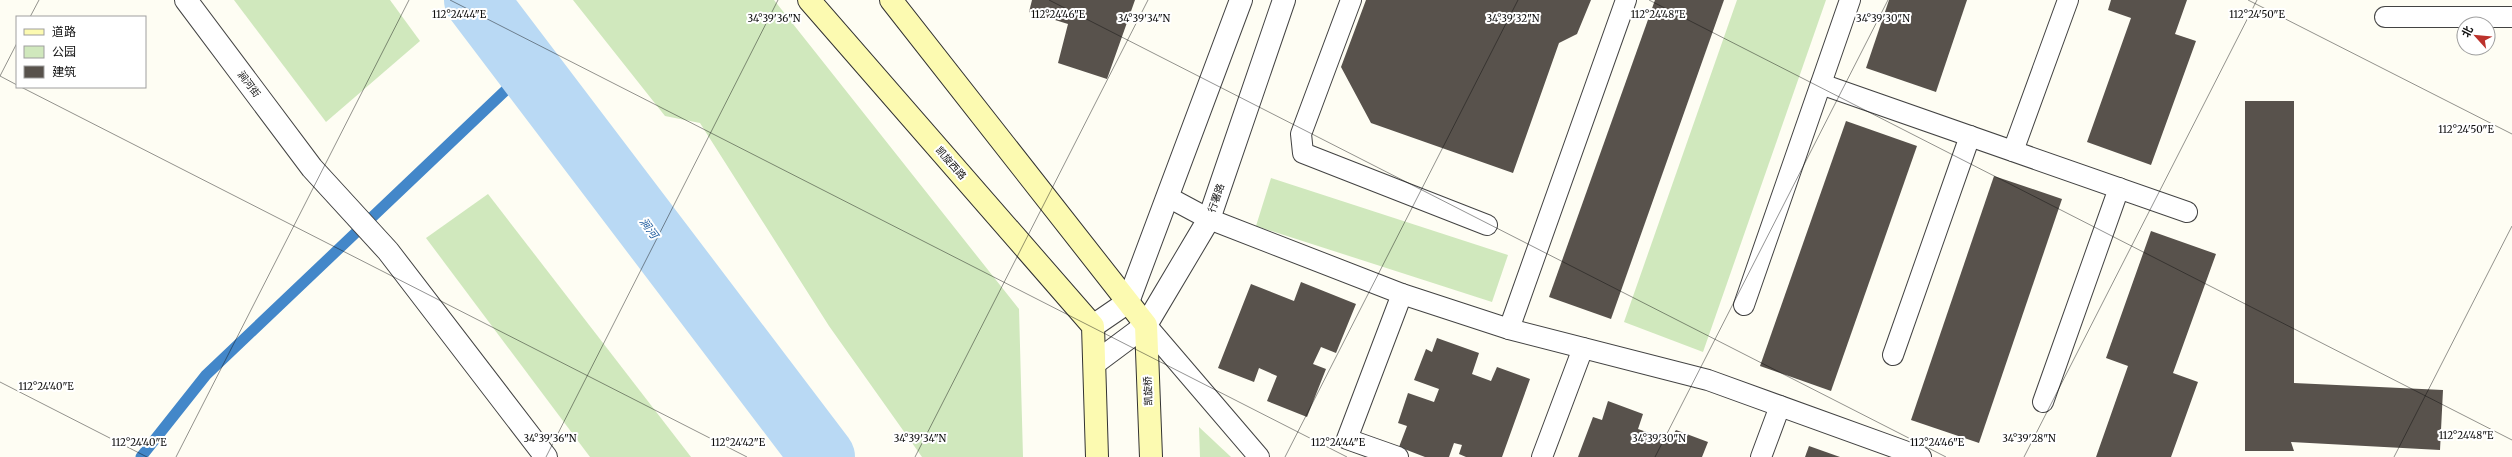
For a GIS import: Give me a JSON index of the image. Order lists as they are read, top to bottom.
{
  "streets": {
    "main road": ["凯旋西路", "凯旋桥"],
    "street": ["涧河街", "行署路"]
  },
  "crossings": [
    ["行署路", "凯旋桥"]
  ],
  "water": ["涧河"],
  "legend": ["道路", "公园", "建筑"],
  "north": "top left",
  "coordinates": [
    "112°24'44\"E",
    "112°24'46\"E",
    "112°24'48\"E",
    "112°24'50\"E",
    "34°39'36\"N",
    "34°39'34\"N",
    "34°39'32\"N",
    "34°39'30\"N",
    "112°24'40\"E",
    "34°39'28\"N",
    "112°24'42\"E"
  ]
}
